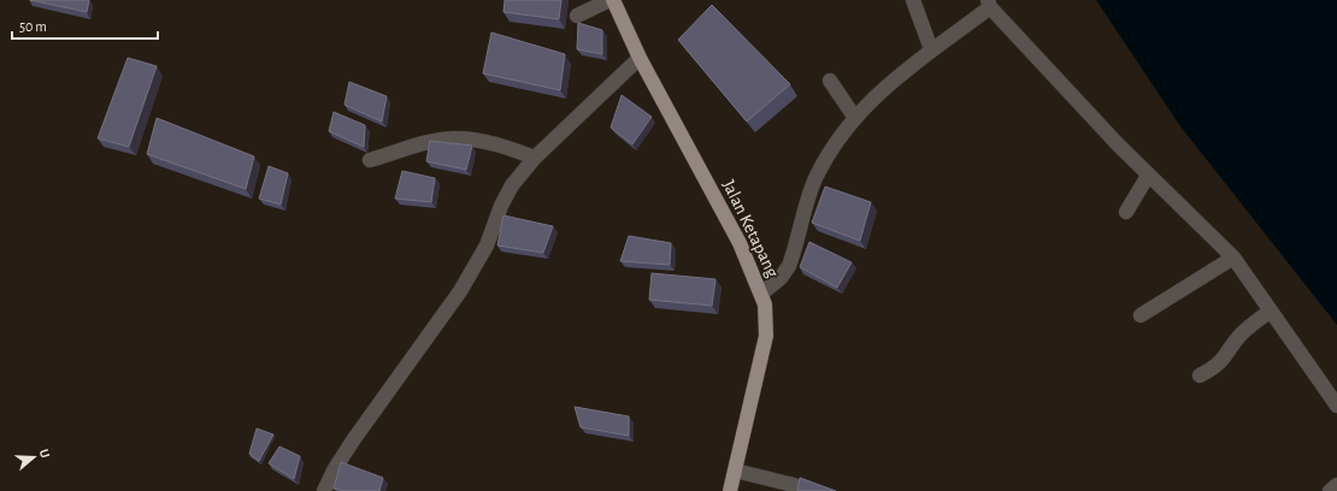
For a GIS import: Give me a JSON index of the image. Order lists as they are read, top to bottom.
{
  "streets": {
    "main road": ["Jalan Ketapang"]
  },
  "scale_bar": "50 m",
  "north": "right"
}
